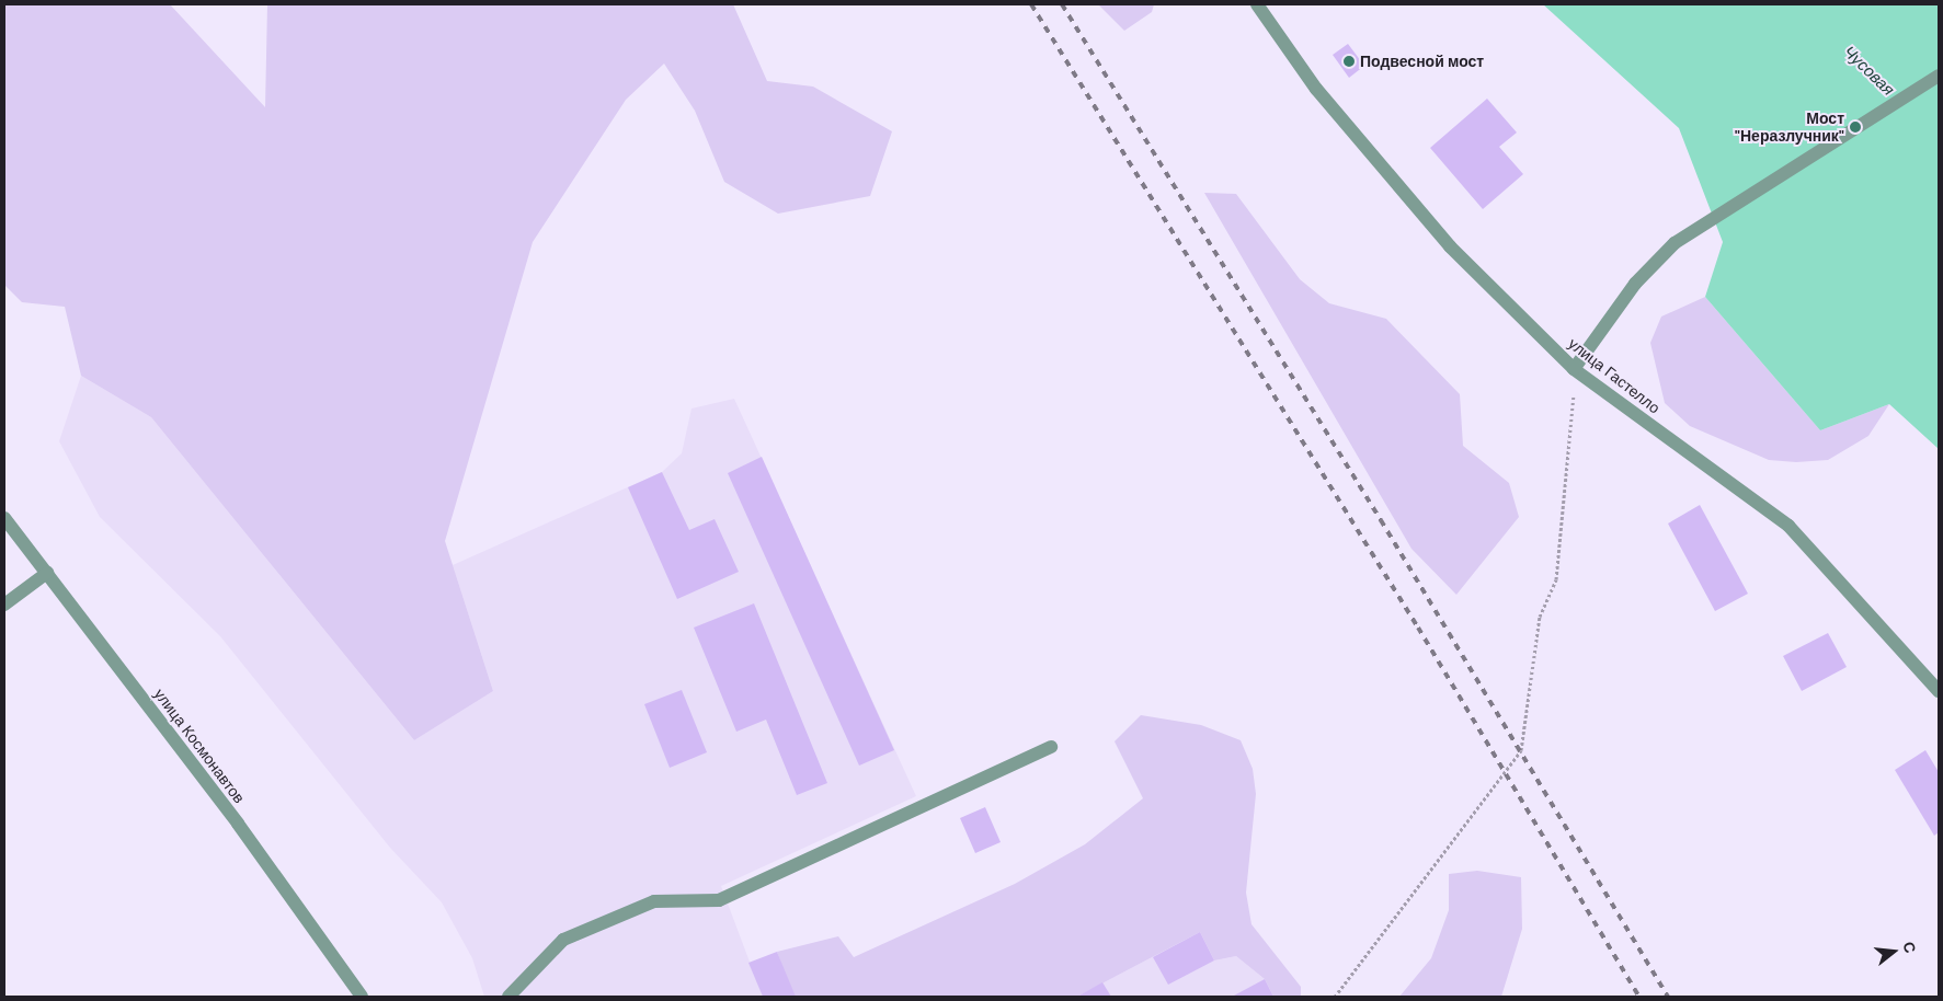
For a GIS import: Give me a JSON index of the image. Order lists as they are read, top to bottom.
{
  "streets": {
    "street": ["улица Гастелло", "улица Космонавтов"]
  },
  "water": ["Чусовая"],
  "places": ["Подвесной мост", "Мост \"Неразлучник\""],
  "north": "right"
}
